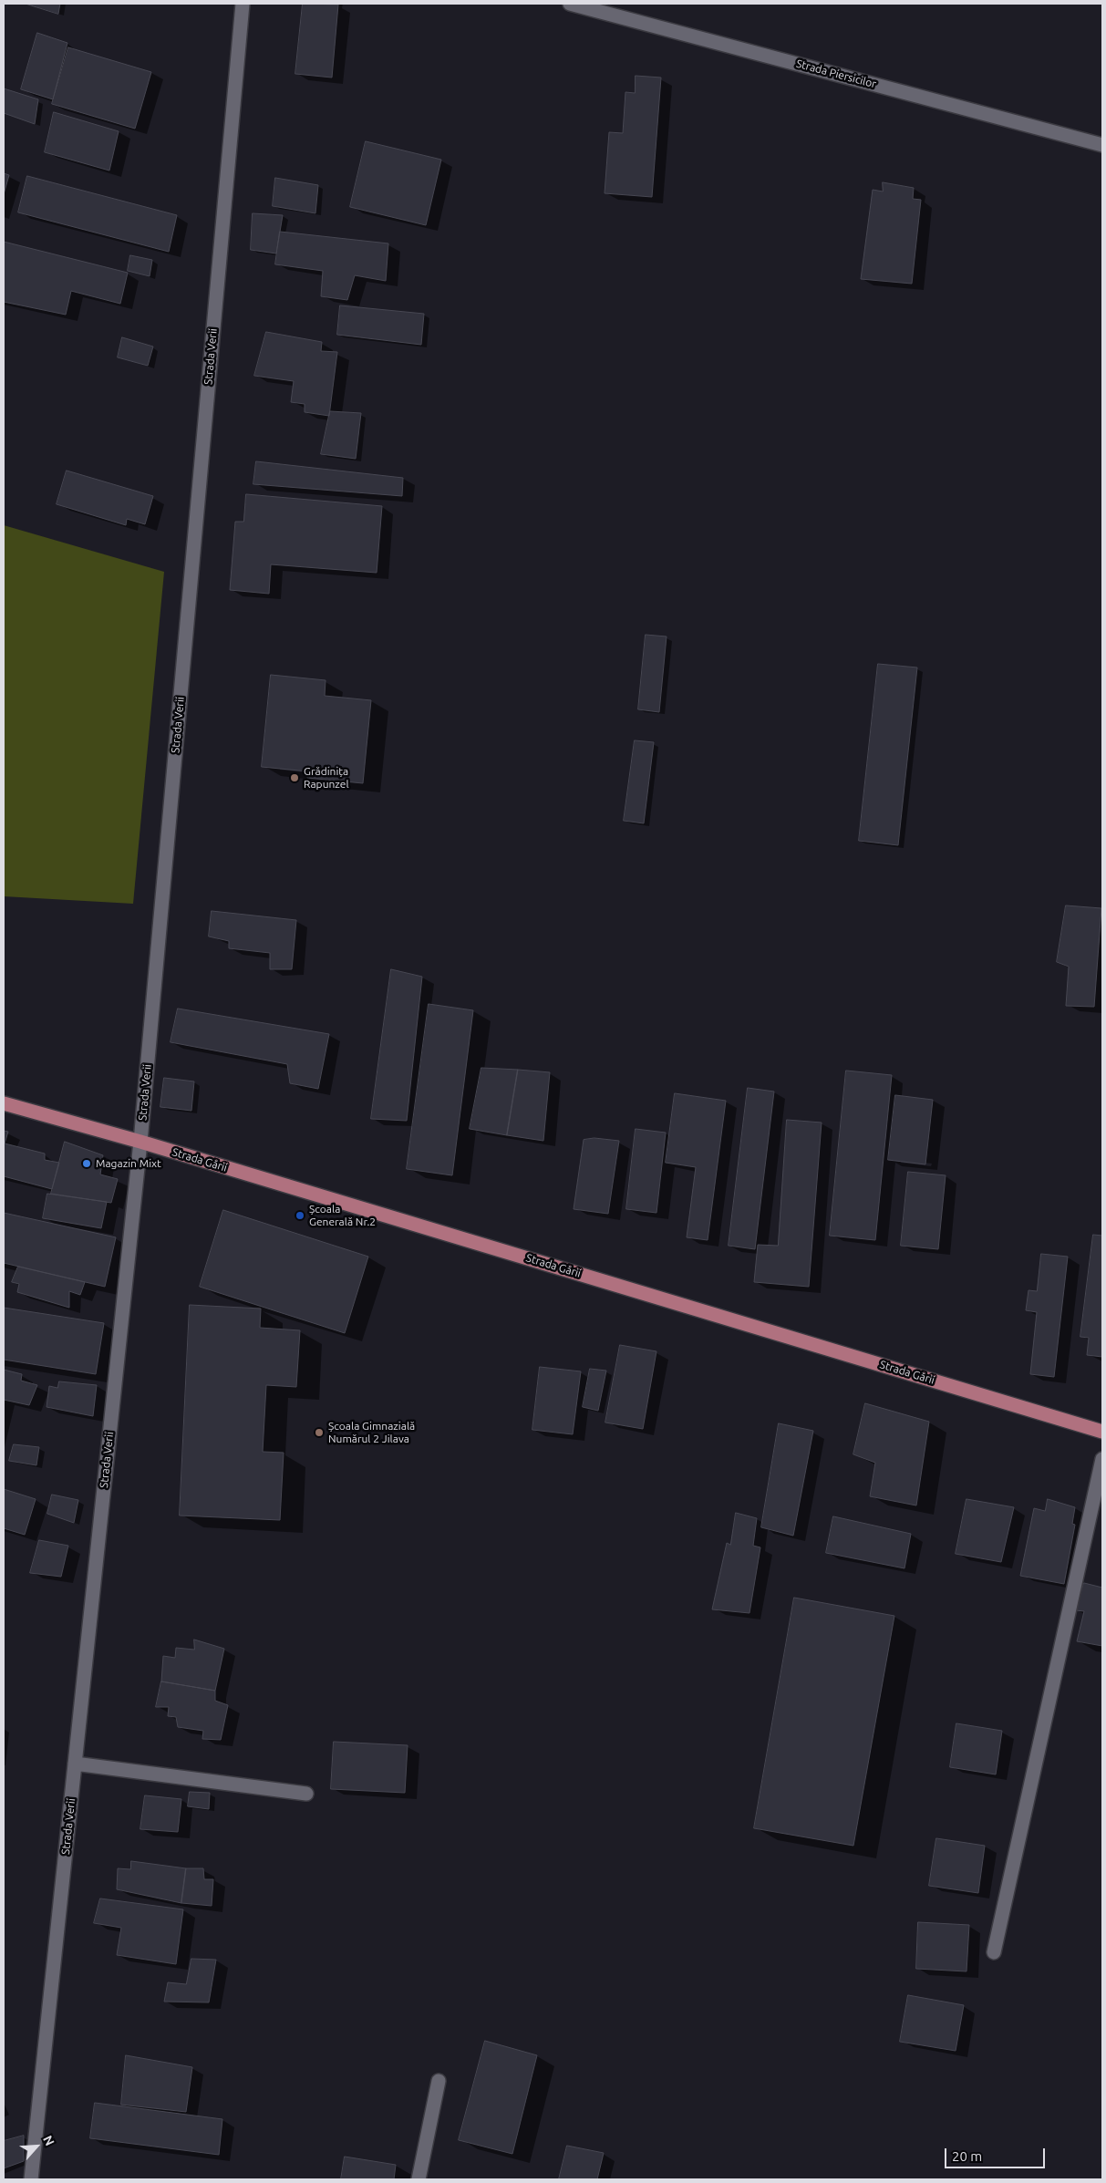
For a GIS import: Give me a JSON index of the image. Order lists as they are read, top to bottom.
{
  "streets": {
    "main road": ["Strada Gării"],
    "street": ["Strada Piersicilor", "Strada Verii"]
  },
  "crossings": [
    ["Strada Verii", "Strada Gării"]
  ],
  "places": [
    "Grădinița Rapunzel",
    "Magazin Mixt",
    "Școala Generală Nr.2",
    "Școala Gimnazială Numărul 2 Jilava"
  ],
  "scale_bar": "20 m",
  "north": "top right"
}
